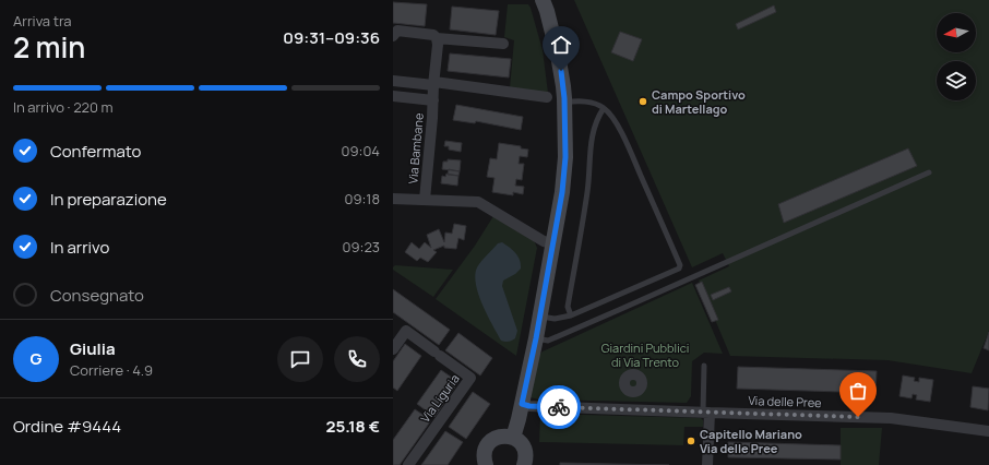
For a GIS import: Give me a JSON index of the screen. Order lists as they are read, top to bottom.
{
  "streets": {
    "street": ["Via Bambane", "Via Liguria", "Via delle Pree"]
  },
  "parks": ["Giardini Pubblici di Via Trento"],
  "places": ["Campo Sportivo di Martellago", "Capitello Mariano Via delle Pree"],
  "north": "left",
  "page": {
    "heading": ["2 min", "Arriva tra", "09:31–09:36"],
    "panel": [
      "Giulia",
      "Corriere · 4.9",
      "Ordine #9444",
      "25.18 €"
    ],
    "bar": "In arrivo · 220 m",
    "list": [
      ["Confermato", "09:04"],
      ["In preparazione", "09:18"],
      ["In arrivo", "09:23"],
      "Consegnato"
    ],
    "round": "G"
  }
}
